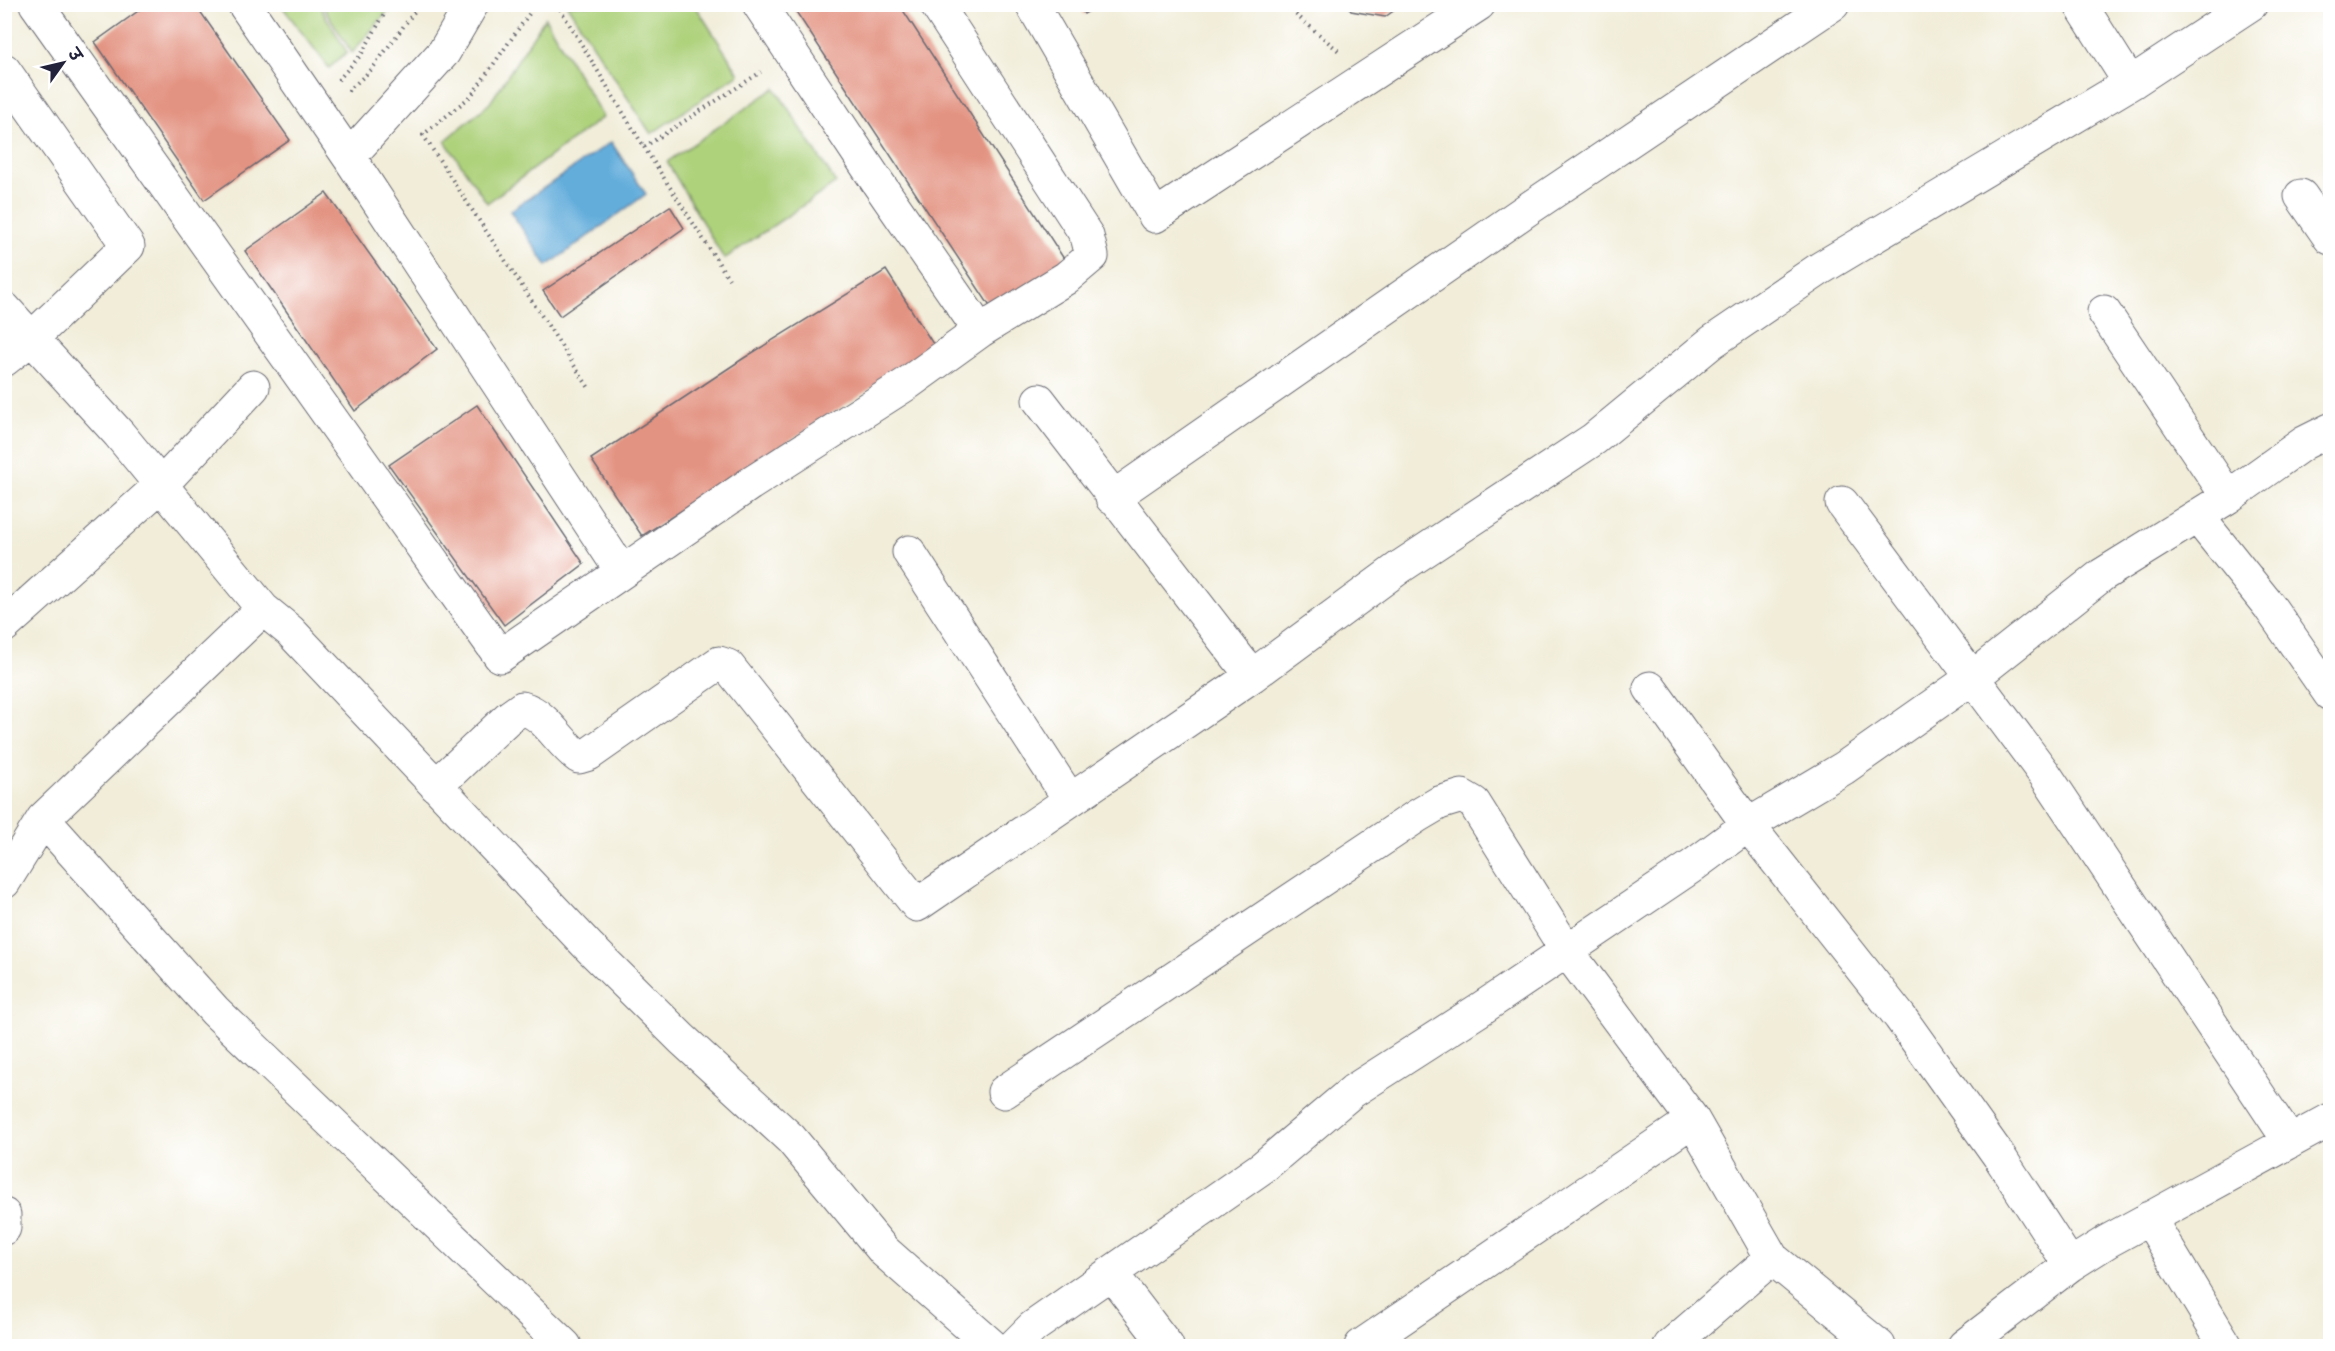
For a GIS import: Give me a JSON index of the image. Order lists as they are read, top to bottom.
{
  "north": "top right"
}
